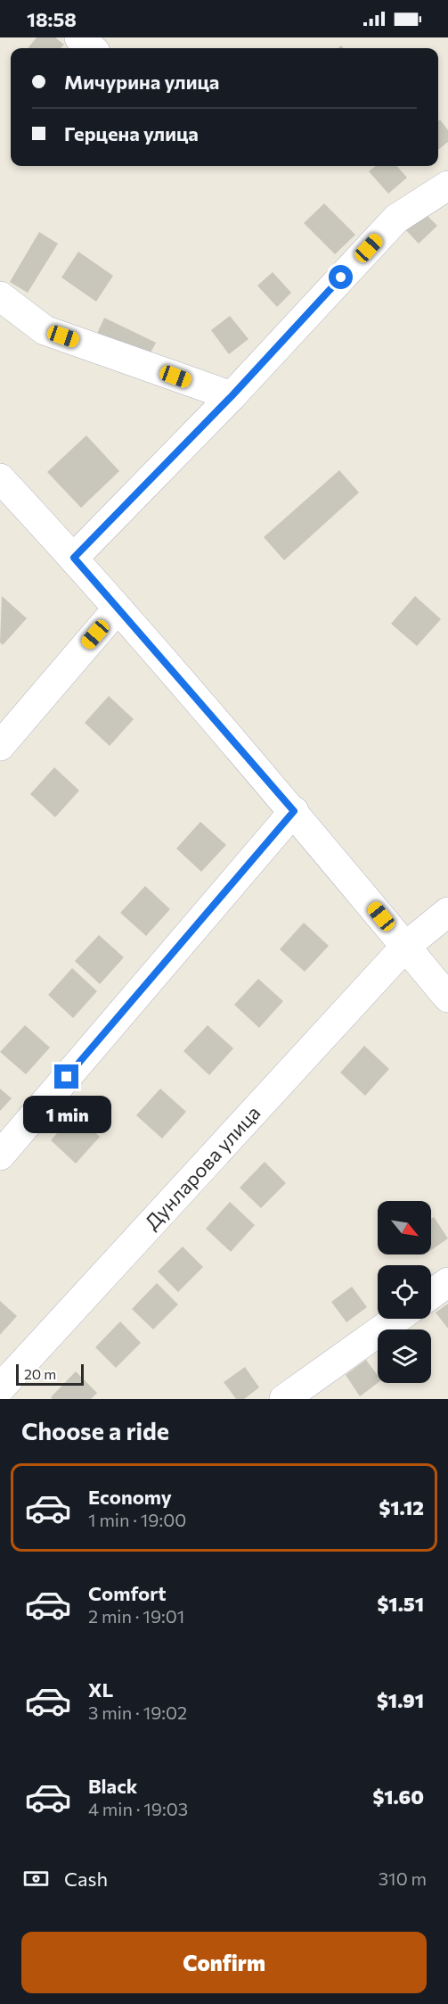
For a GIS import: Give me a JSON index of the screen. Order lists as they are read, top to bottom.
{
  "streets": {
    "street": ["Дунларова улица"]
  },
  "scale_bar": "20 m",
  "north": "bottom right",
  "page": {
    "status": "18:58",
    "banner": ["Мичурина улица", "Герцена улица"],
    "bubble": "1 min",
    "scale": "20 m",
    "heading": "Choose a ride",
    "list": [
      {
        "name": "Economy",
        "note": "1 min · 19:00",
        "value": "$1.12"
      },
      {
        "name": "Comfort",
        "note": "2 min · 19:01",
        "value": "$1.51"
      },
      {
        "name": "XL",
        "note": "3 min · 19:02",
        "value": "$1.91"
      },
      {
        "name": "Black",
        "note": "4 min · 19:03",
        "value": "$1.60"
      }
    ],
    "pay": ["Cash", "310 m"],
    "buttons": "Confirm"
  }
}
